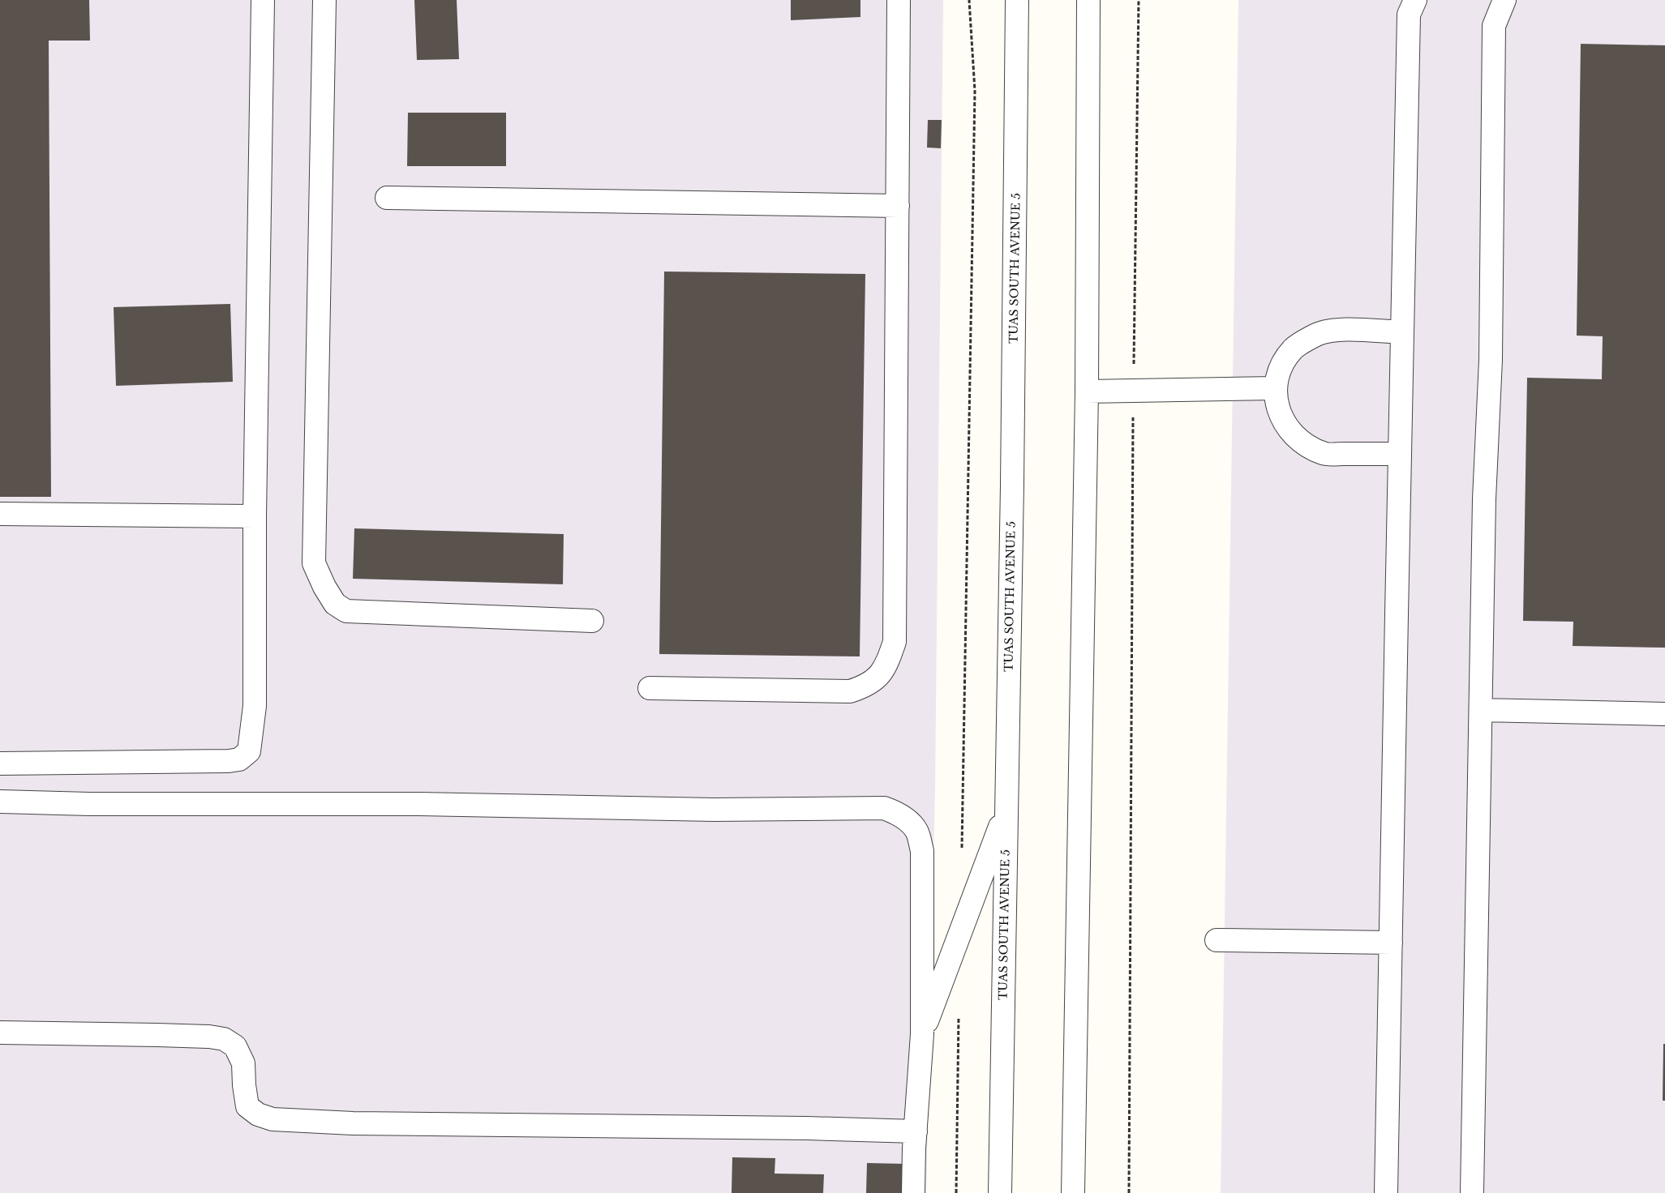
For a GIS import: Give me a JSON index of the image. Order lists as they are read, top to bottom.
{
  "streets": {
    "street": ["TUAS SOUTH AVENUE 5"]
  }
}
